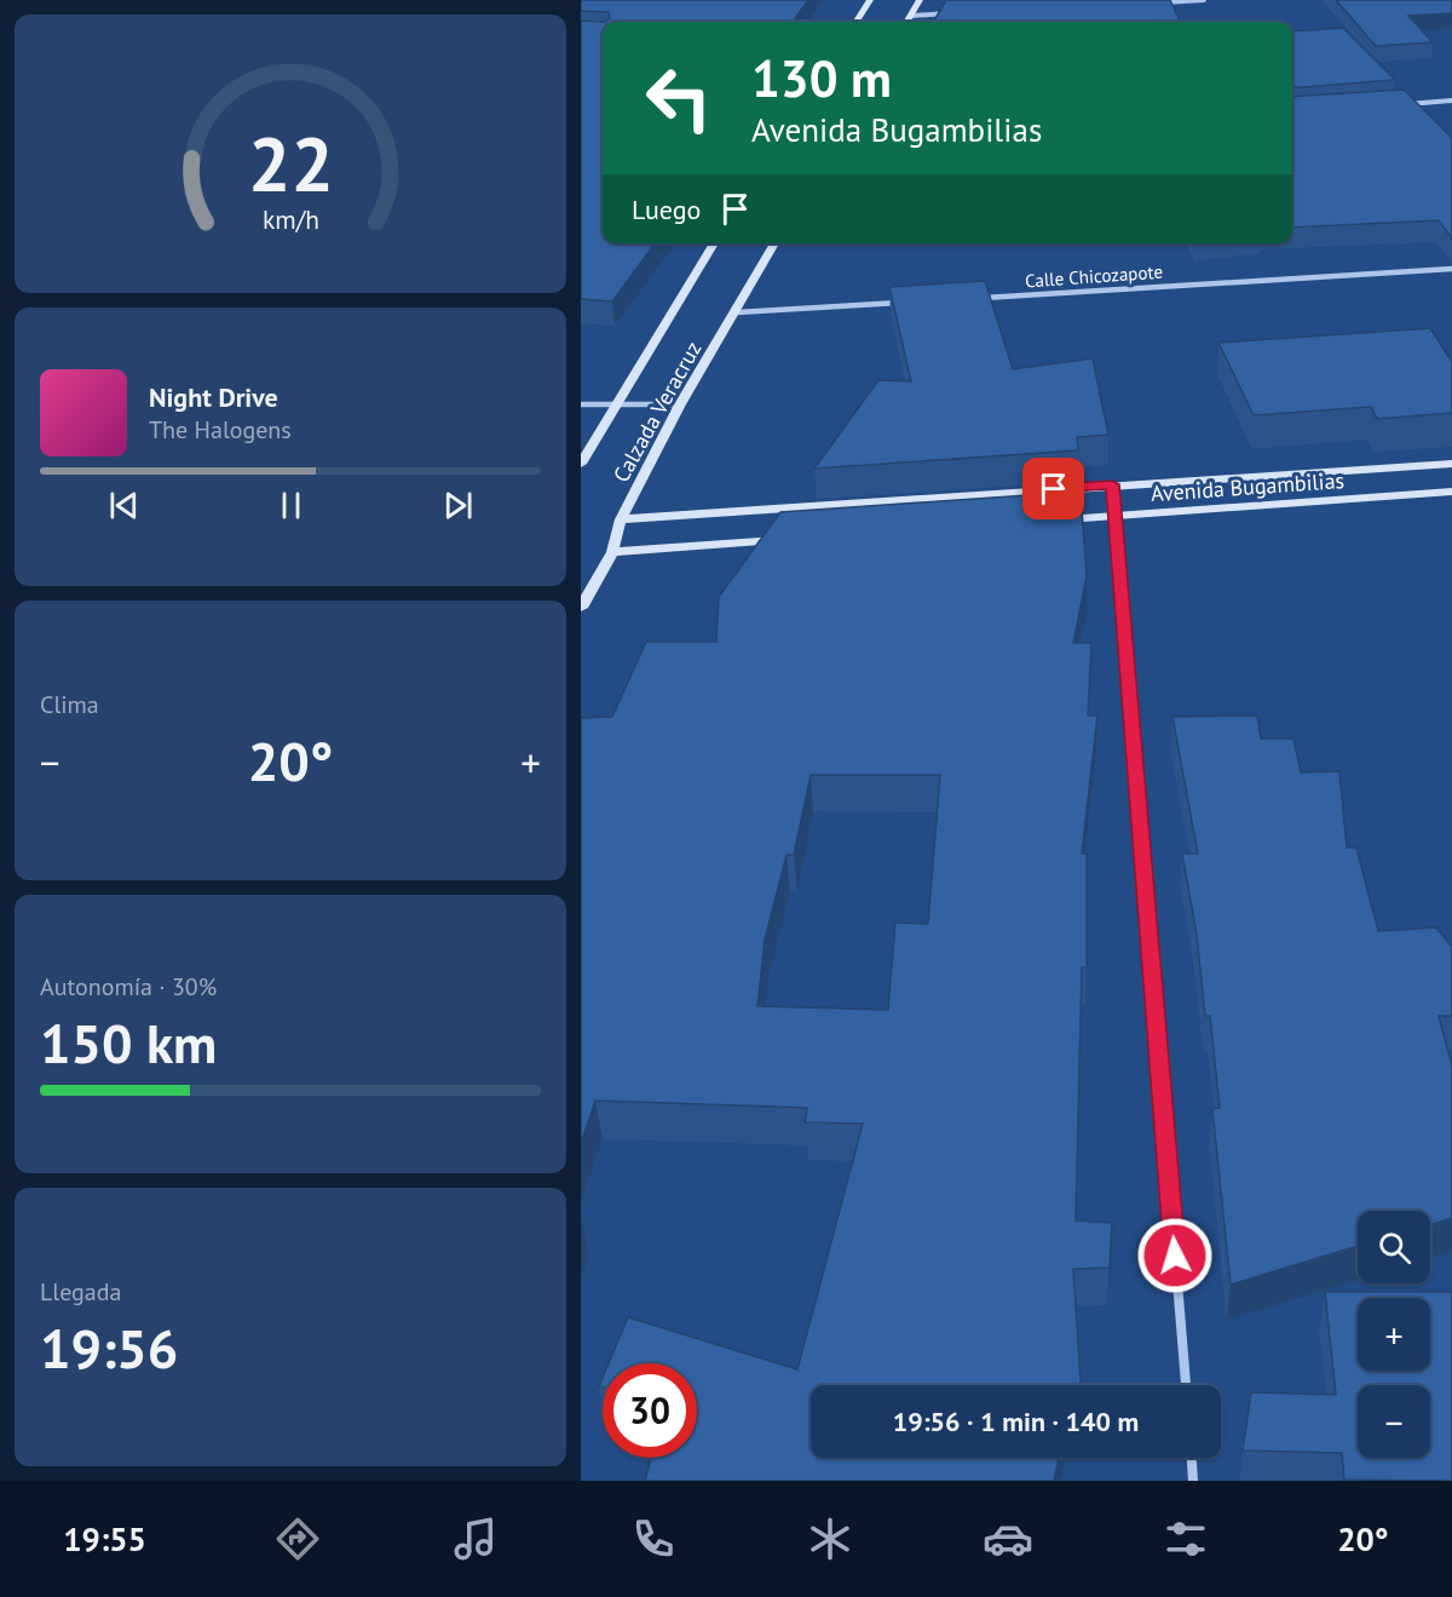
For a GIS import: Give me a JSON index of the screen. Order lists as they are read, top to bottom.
{
  "streets": {
    "main road": ["Calzada Veracruz", "Avenida Bugambilias"],
    "street": ["Calle Chicozapote"]
  },
  "crossings": [
    ["Calzada Veracruz", "Avenida Bugambilias"]
  ],
  "page": {
    "turn": ["130 m", "Avenida Bugambilias"],
    "then": "Luego",
    "song": ["Night Drive", "The Halogens"],
    "tile": [
      "Clima",
      ["Autonomía · 30%", "150 km"],
      ["Llegada", "19:56"]
    ],
    "heat": ["−", "20°", "+"],
    "map_buttons": ["+", "−"],
    "limit": "30",
    "trip": "19:56 · 1 min · 140 m",
    "tabs": ["19:55", "20°"],
    "gauge": ["22", "km/h"]
  }
}
